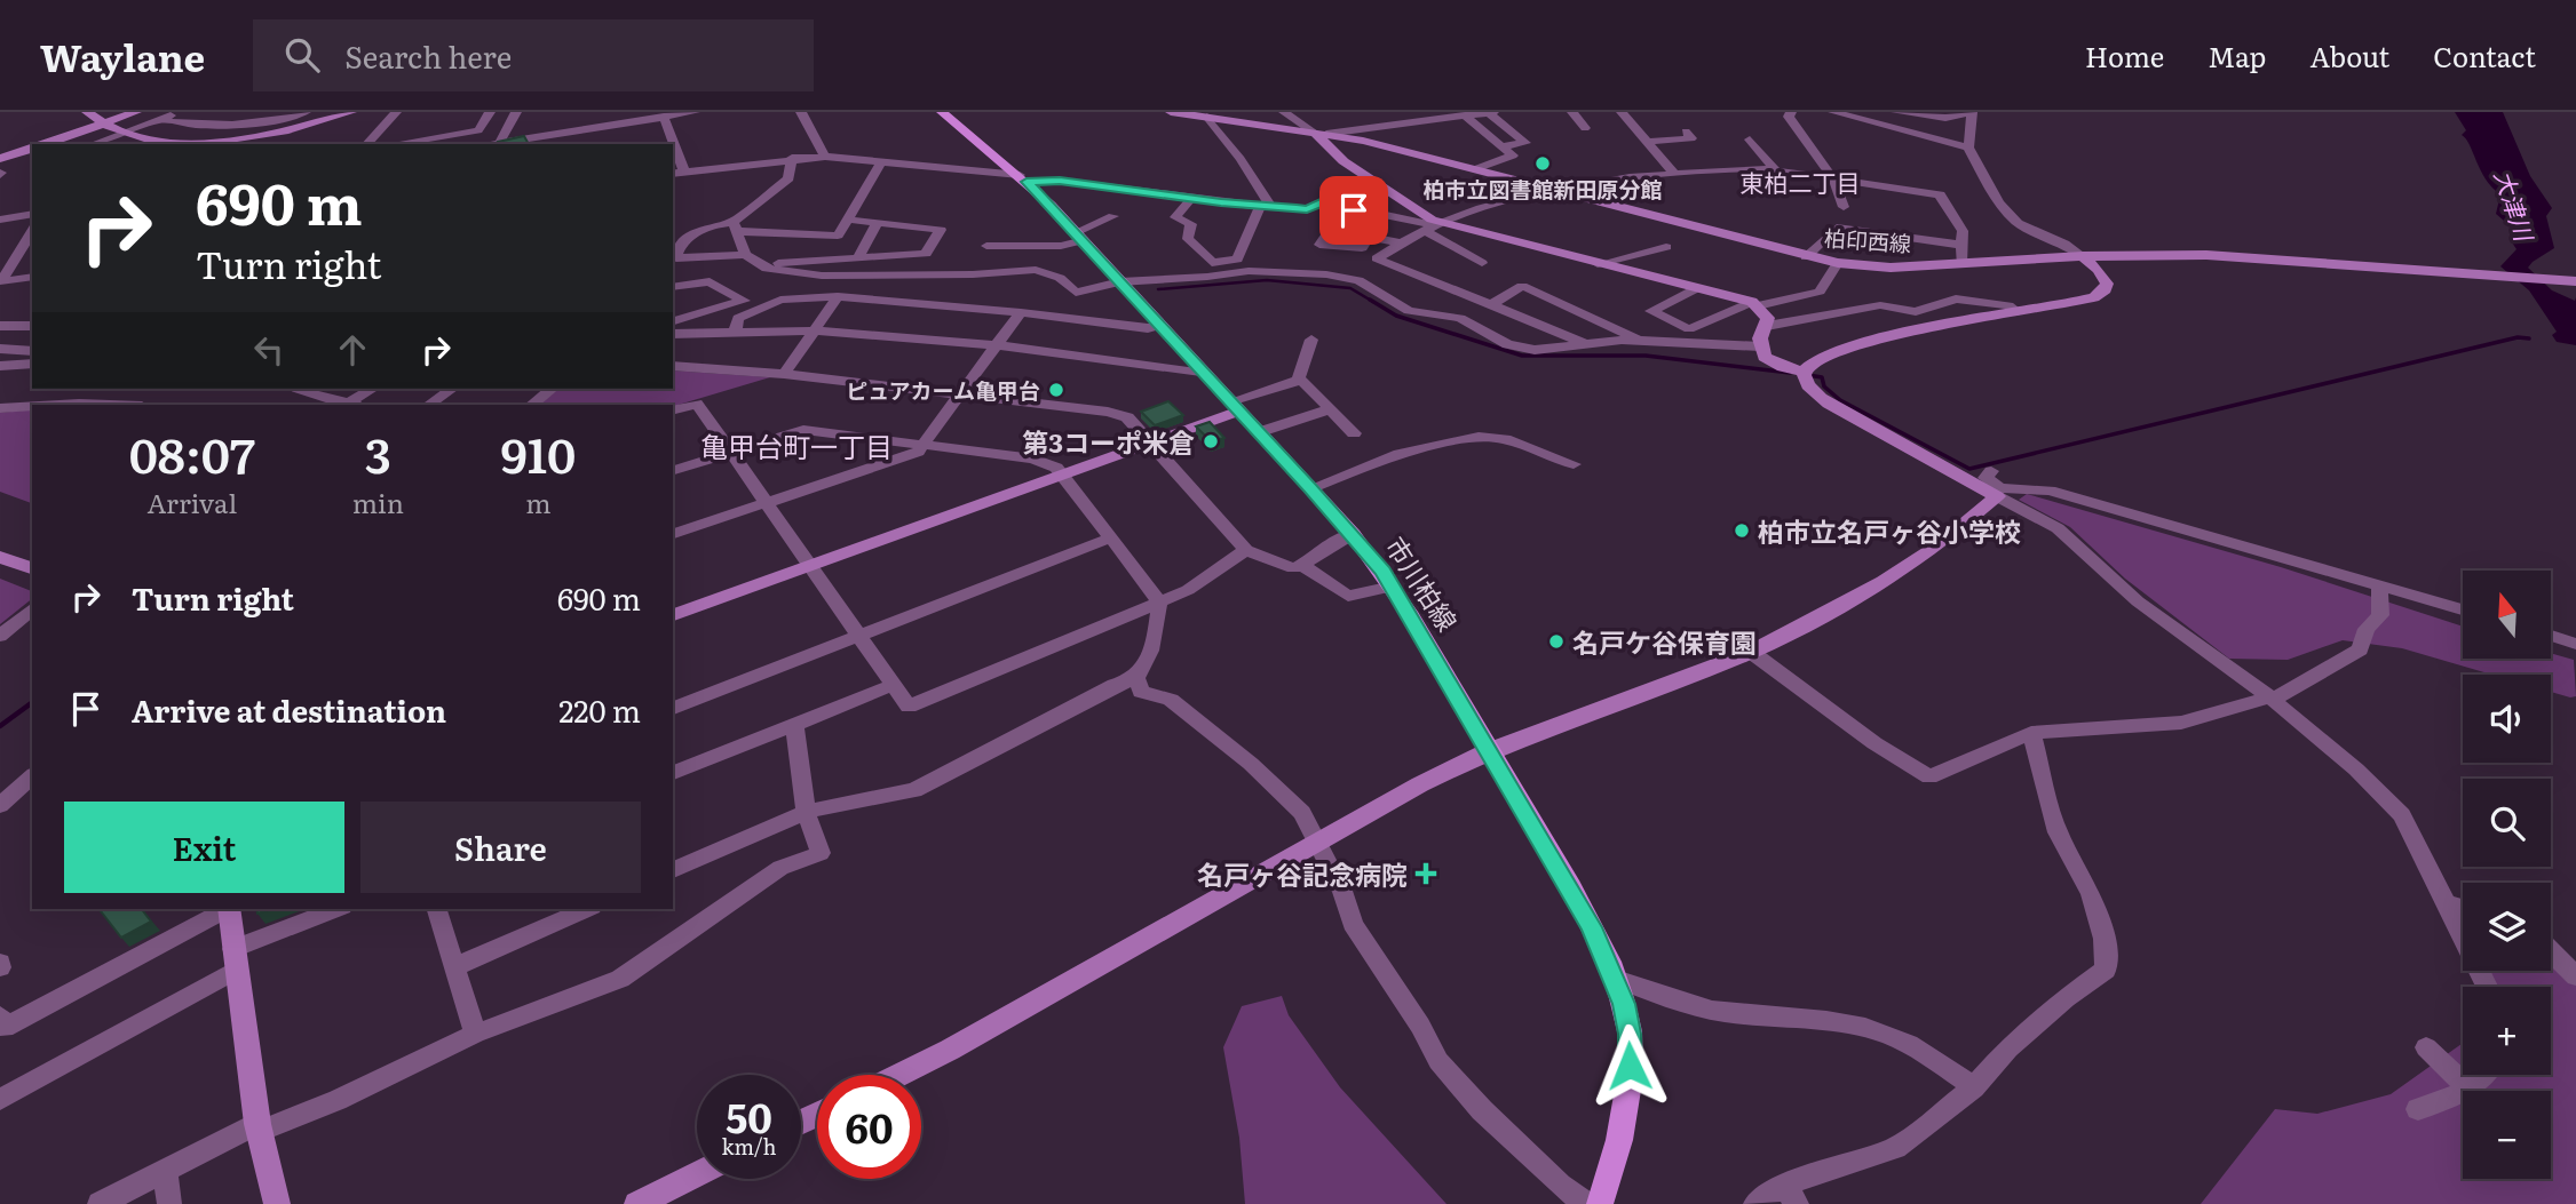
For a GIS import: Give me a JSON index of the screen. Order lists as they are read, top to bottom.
{
  "streets": {
    "main road": ["市川柏線"],
    "street": ["柏印西線"]
  },
  "districts": ["東柏二丁目", "亀甲台町一丁目"],
  "water": ["大津川"],
  "places": {
    "other": [
      "柏市立図書館新田原分館",
      "ピュアカーム亀甲台",
      "第3コーポ米倉",
      "柏市立名戸ヶ谷小学校",
      "名戸ケ谷保育園"
    ],
    "health": ["名戸ヶ谷記念病院"]
  },
  "north": "top",
  "page": {
    "header": "Waylane",
    "search": "Search here",
    "nav": [
      "Home",
      "Map",
      "About",
      "Contact"
    ],
    "turn": ["690 m", "Turn right"],
    "eta": [
      "08:07",
      "Arrival",
      "3",
      "min",
      "910",
      "m"
    ],
    "list": [
      {
        "name": "Turn right",
        "value": "690 m"
      },
      {
        "name": "Arrive at destination",
        "value": "220 m"
      }
    ],
    "map_buttons": ["+", "−"],
    "buttons": ["Exit", "Share"],
    "speed": "50 km/h",
    "limit": "60"
  }
}
